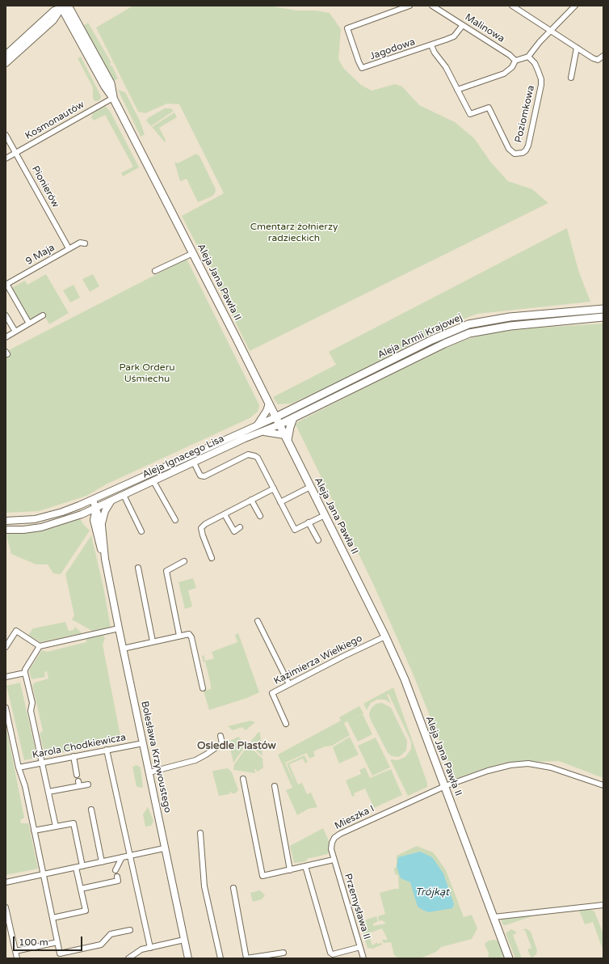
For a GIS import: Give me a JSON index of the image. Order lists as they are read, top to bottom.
{
  "streets": {
    "main road": ["Aleja Jana Pawła II", "Aleja Armii Krajowej"],
    "street": [
      "Malinowa",
      "Jagodowa",
      "Poziomkowa",
      "Kosmonautów",
      "Pionierów",
      "9 Maja",
      "Aleja Ignacego Lisa",
      "Kazimierza Wielkiego",
      "Karola Chodkiewicza",
      "Bolesława Krzywoustego",
      "Mieszka I",
      "Przemysława II"
    ]
  },
  "crossings": [
    ["Malinowa", "Jagodowa"],
    ["Jagodowa", "Poziomkowa"],
    ["Kosmonautów", "Pionierów"],
    ["Kosmonautów", "Aleja Jana Pawła II"],
    ["Pionierów", "9 Maja"],
    ["Aleja Jana Pawła II", "Aleja Armii Krajowej"],
    ["Aleja Jana Pawła II", "Aleja Ignacego Lisa"],
    ["Aleja Jana Pawła II", "Kazimierza Wielkiego"],
    ["Aleja Jana Pawła II", "Mieszka I"],
    ["Aleja Armii Krajowej", "Aleja Ignacego Lisa"],
    ["Aleja Ignacego Lisa", "Bolesława Krzywoustego"],
    ["Karola Chodkiewicza", "Bolesława Krzywoustego"],
    ["Mieszka I", "Przemysława II"]
  ],
  "districts": ["Osiedle Piastów"],
  "water": ["Trójkąt"],
  "parks": ["Cmentarz żołnierzy radzieckich", "Park Orderu Uśmiechu"],
  "scale_bar": "100 m"
}
